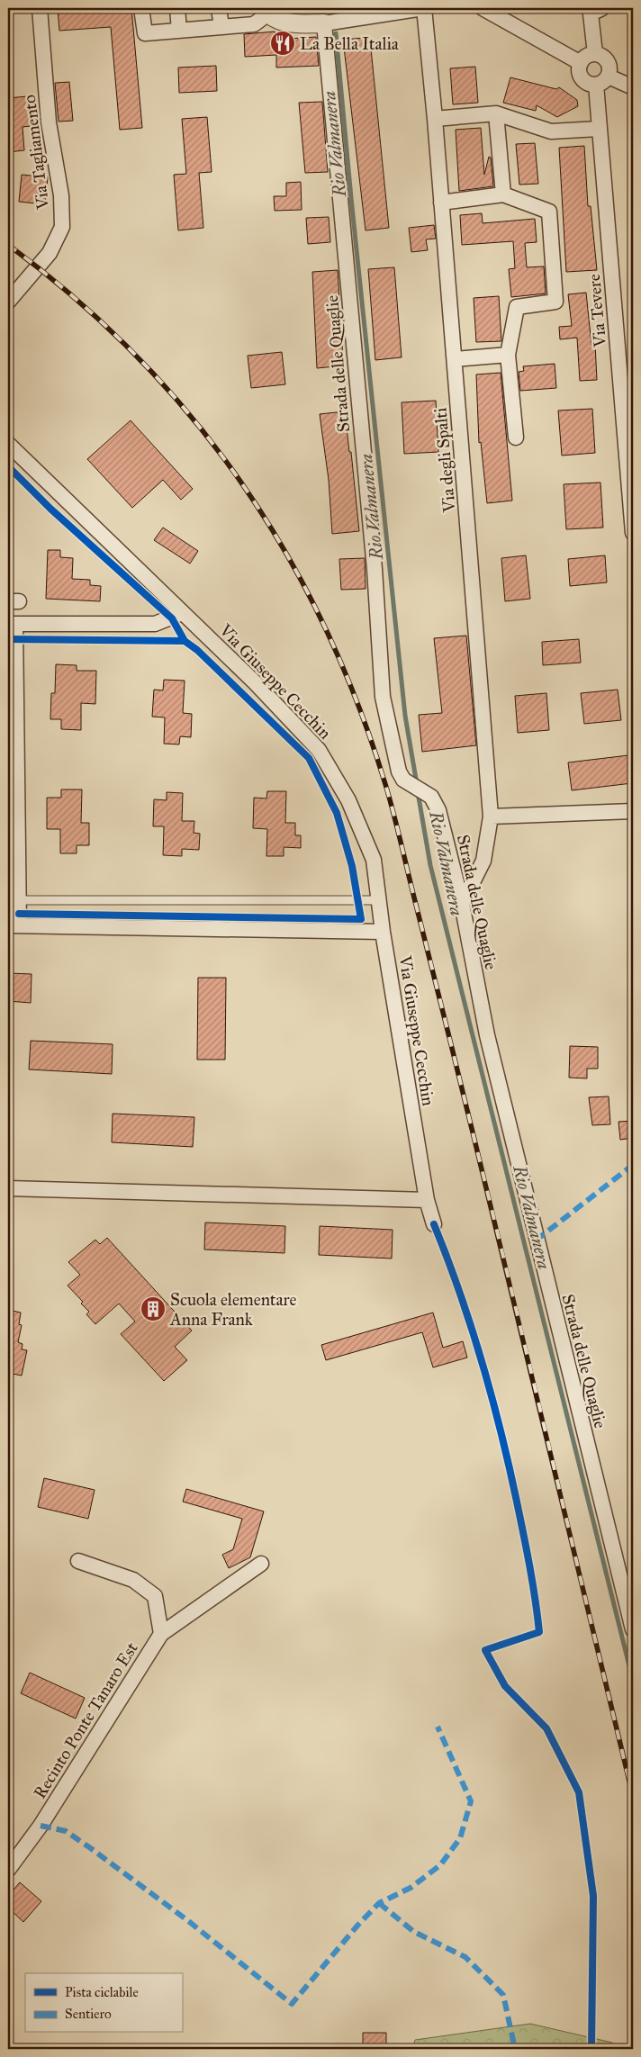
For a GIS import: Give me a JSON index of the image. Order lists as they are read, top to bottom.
{
  "streets": {
    "street": [
      "Via Tagliamento",
      "Via Tevere",
      "Strada delle Quaglie",
      "Via degli Spalti",
      "Via Giuseppe Cecchin",
      "Recinto Ponte Tanaro Est"
    ]
  },
  "crossings": [
    ["Strada delle Quaglie", "Via degli Spalti"]
  ],
  "water": ["Rio Valmanera"],
  "places": {
    "restaurant": ["La Bella Italia"],
    "building": ["Scuola elementare Anna Frank"]
  },
  "legend": ["Pista ciclabile", "Sentiero"]
}
